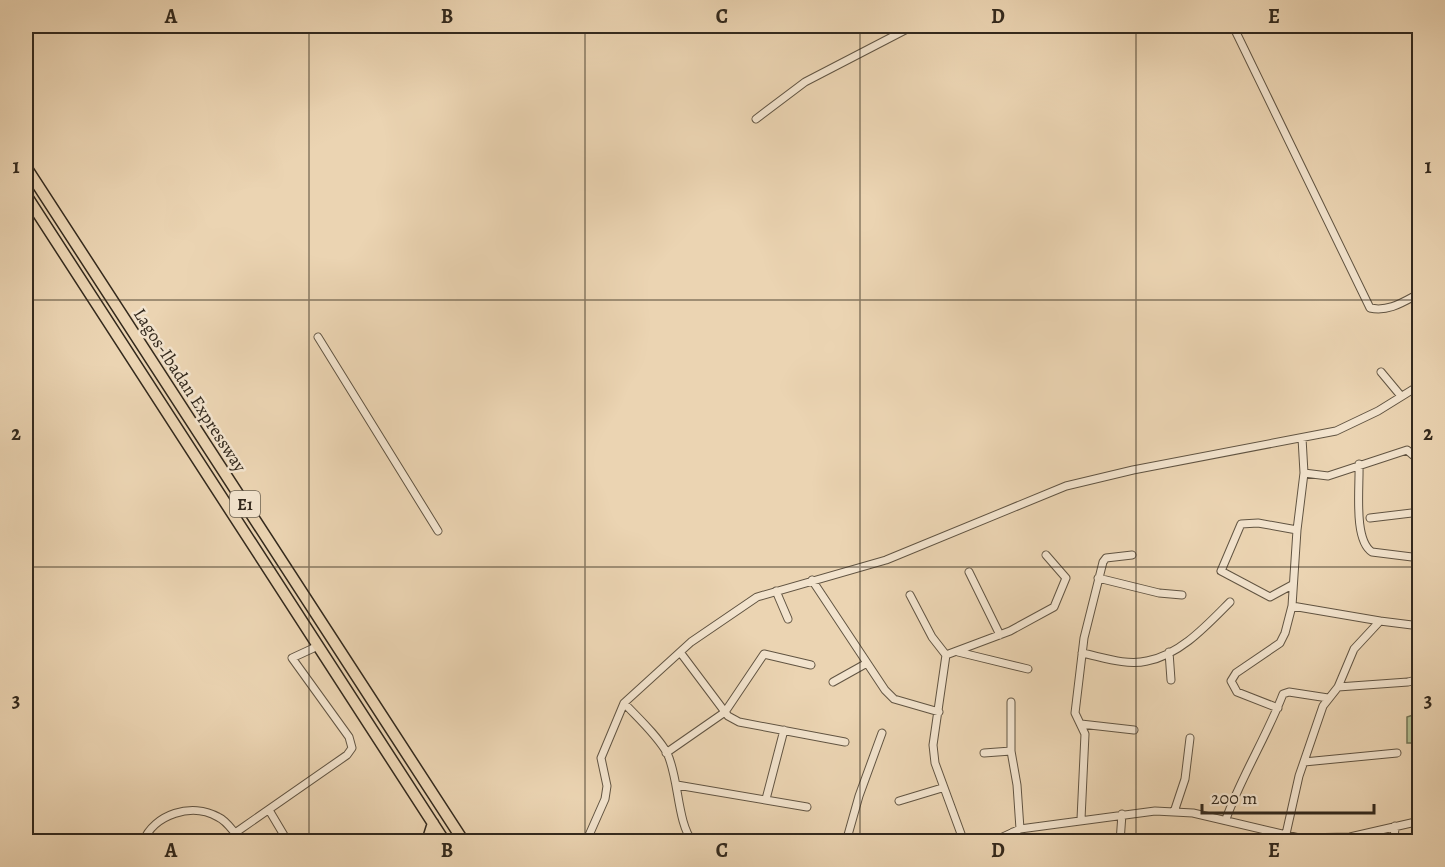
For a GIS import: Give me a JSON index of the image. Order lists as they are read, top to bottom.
{
  "streets": {
    "highway": ["Lagos-Ibadan Expressway", "E1"]
  },
  "scale_bar": "200 m",
  "grid": {
    "columns": [
      "A",
      "B",
      "C",
      "D",
      "E"
    ],
    "rows": ["1", "2", "3"]
  }
}
